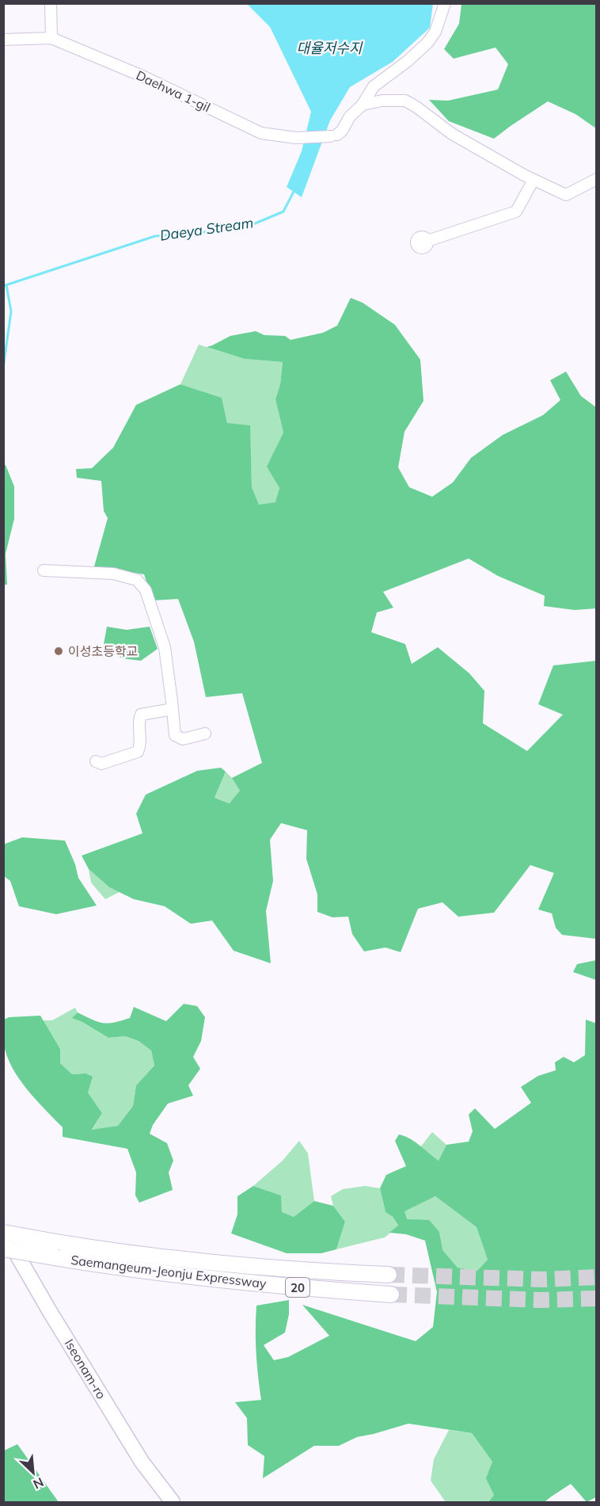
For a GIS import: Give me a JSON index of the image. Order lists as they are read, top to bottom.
{
  "streets": {
    "highway": ["Saemangeum-Jeonju Expressway", "20"],
    "main road": ["Iseonam-ro"],
    "street": ["Daehwa 1-gil"]
  },
  "crossings": [
    ["Saemangeum-Jeonju Expressway", "Iseonam-ro"]
  ],
  "water": ["대율저수지", "Daeya Stream"],
  "places": ["이성초등학교"],
  "north": "bottom right"
}
